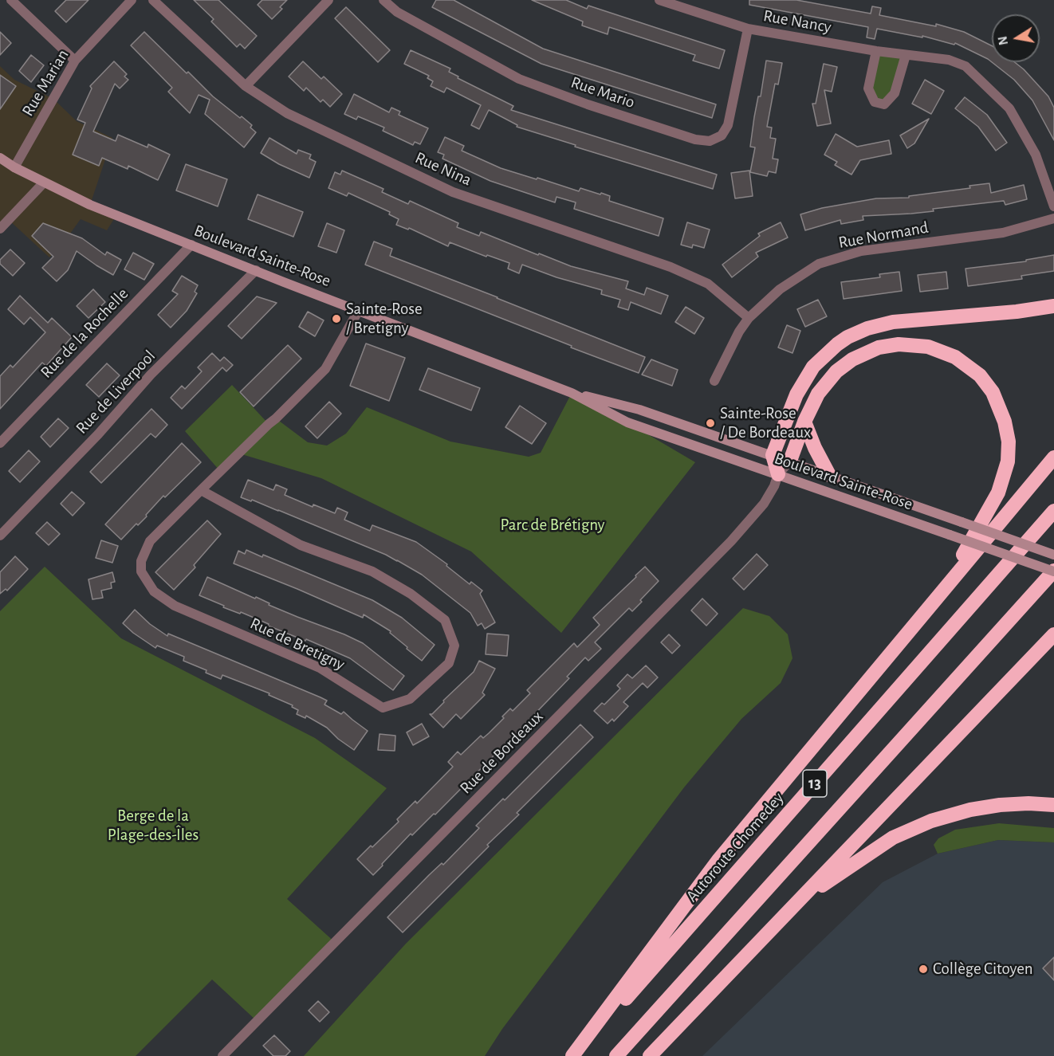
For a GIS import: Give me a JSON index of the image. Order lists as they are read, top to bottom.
{
  "streets": {
    "highway": ["13", "Autoroute Chomedey"],
    "street": [
      "Rue Nancy",
      "Rue Marian",
      "Rue Mario",
      "Rue Nina",
      "Rue Normand",
      "Boulevard Sainte-Rose",
      "Rue de la Rochelle",
      "Rue de Liverpool",
      "Rue de Bretigny",
      "Rue de Bordeaux"
    ]
  },
  "crossings": [
    ["Rue Nancy", "Rue Mario"],
    ["Rue Marian", "Boulevard Sainte-Rose"],
    ["Rue Nina", "Rue Normand"],
    ["Boulevard Sainte-Rose", "Rue de la Rochelle"],
    ["Boulevard Sainte-Rose", "Rue de Liverpool"],
    ["Boulevard Sainte-Rose", "Rue de Bretigny"],
    ["Boulevard Sainte-Rose", "Rue de Bordeaux"],
    ["Boulevard Sainte-Rose", "13"]
  ],
  "parks": ["Parc de Brétigny", "Berge de la Plage-des-Îles"],
  "places": ["Sainte-Rose / Bretigny", "Sainte-Rose / De Bordeaux", "Collège Citoyen"],
  "north": "left"
}
